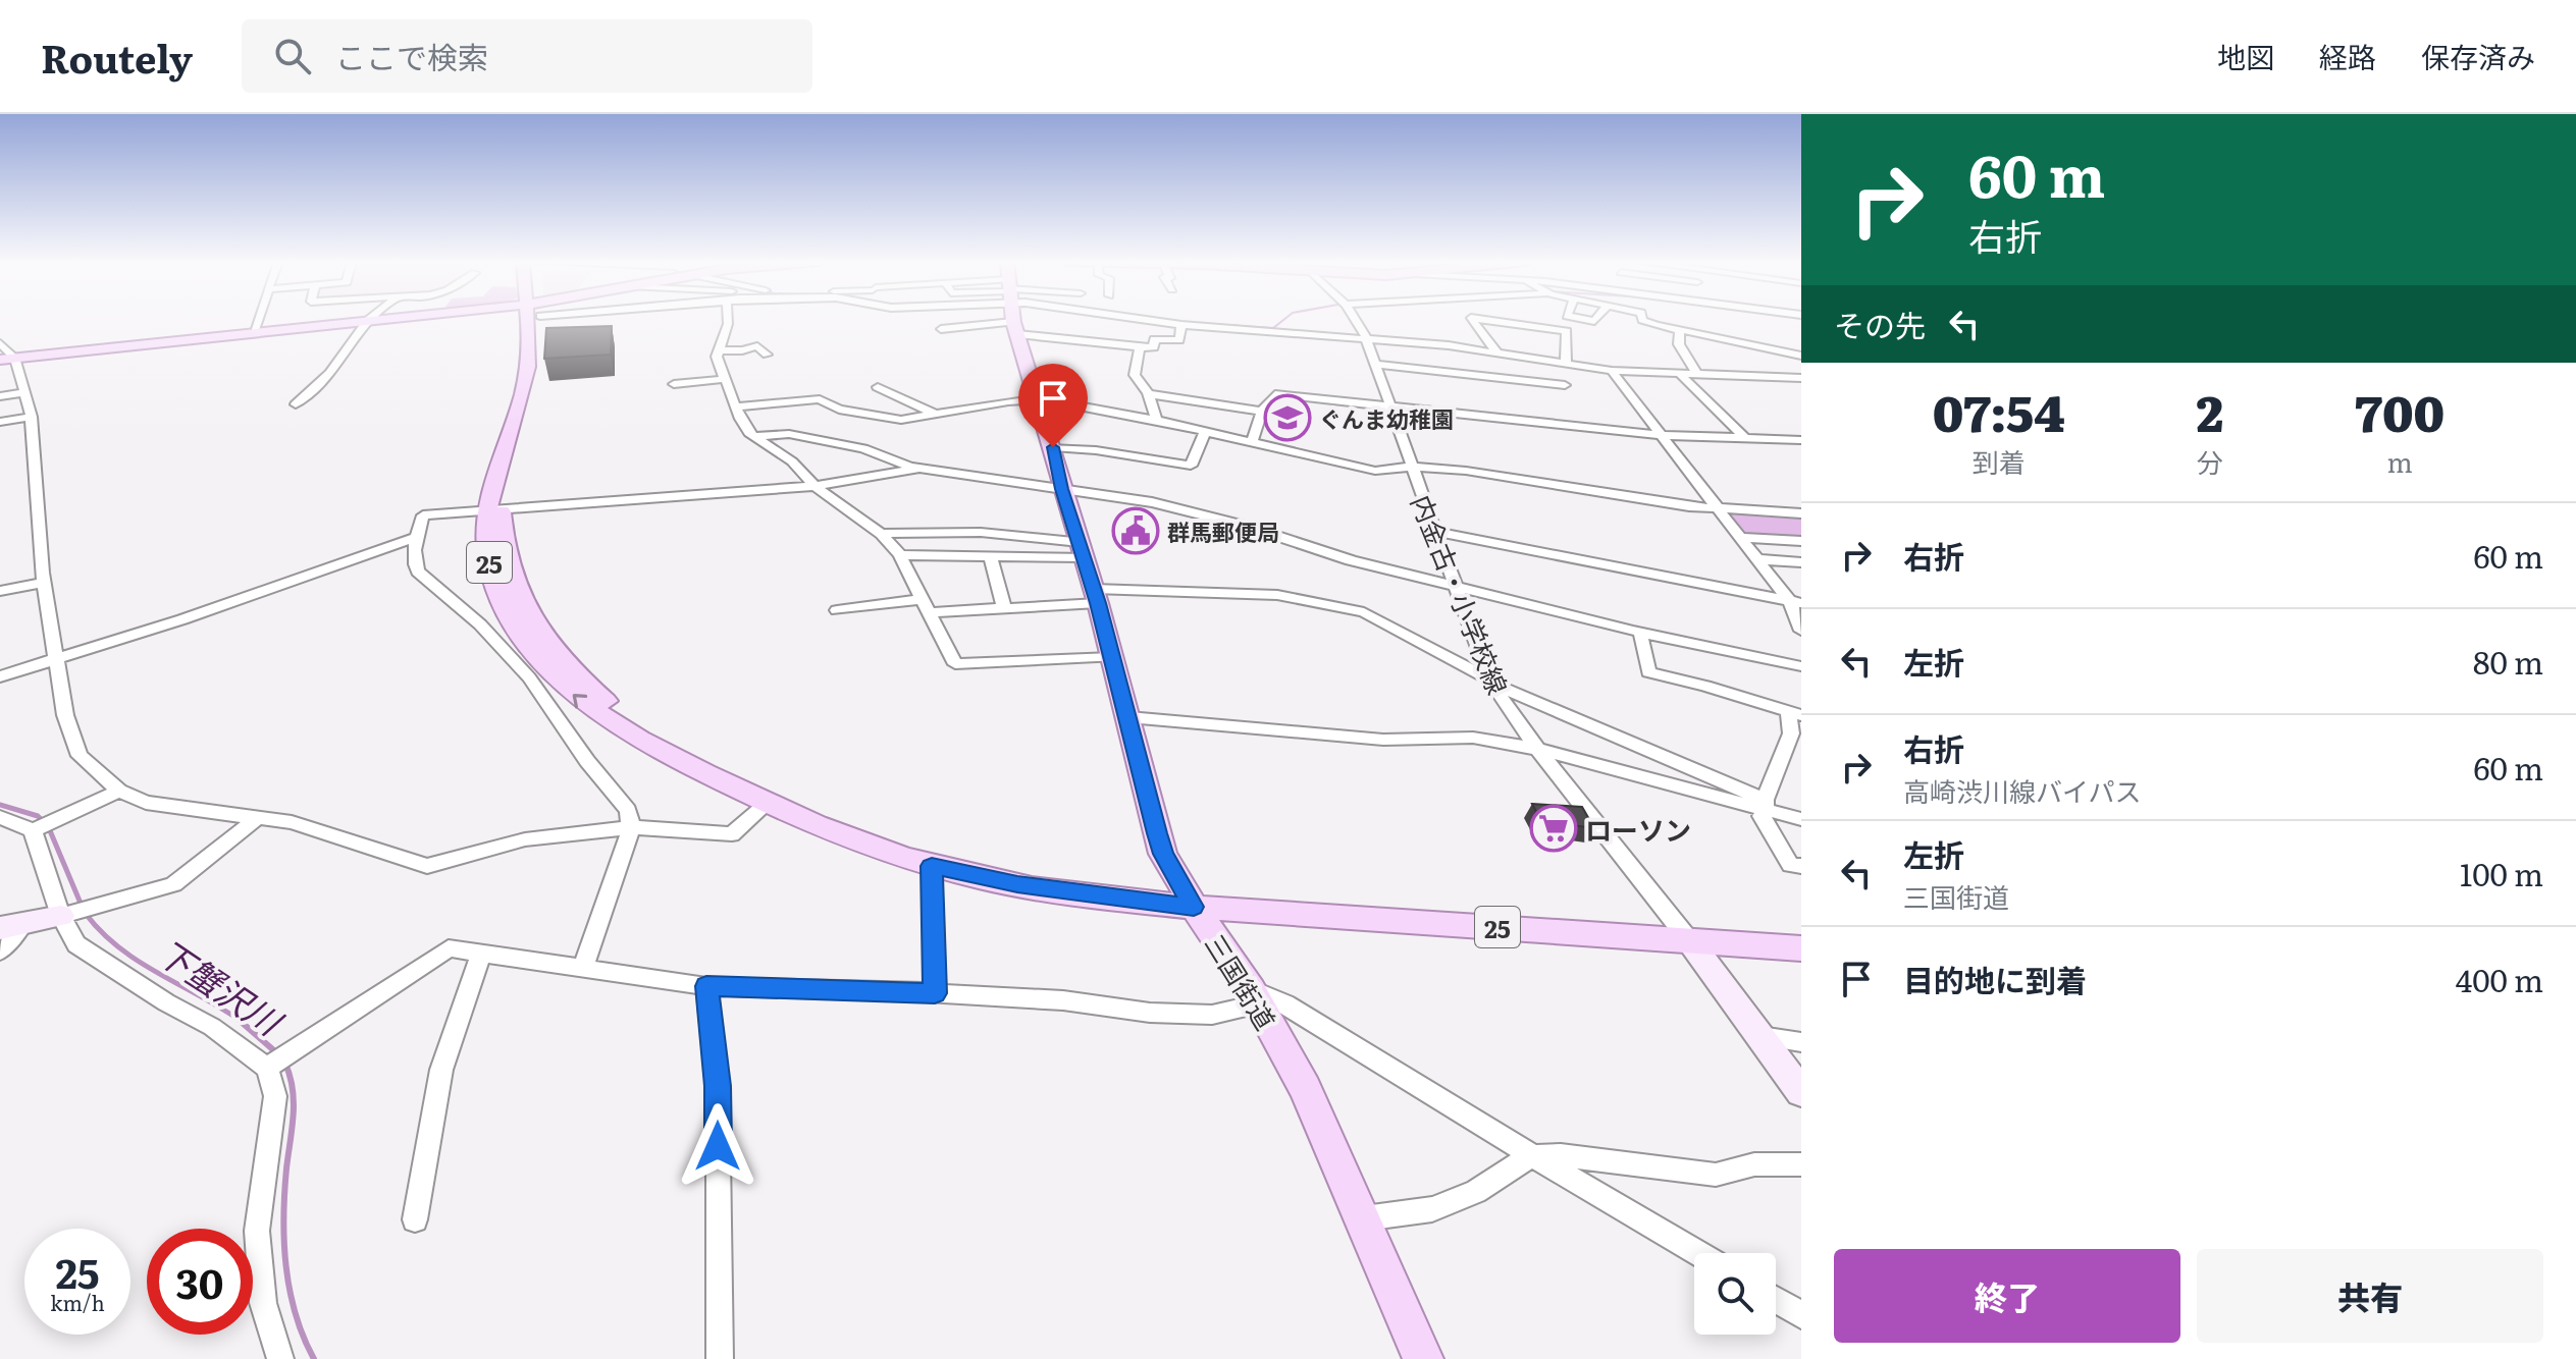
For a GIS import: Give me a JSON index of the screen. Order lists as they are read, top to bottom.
{
  "streets": {
    "main road": ["25", "三国街道"],
    "street": ["内金古・小学校線"]
  },
  "crossings": [
    ["25", "内金古・小学校線"],
    ["25", "三国街道"]
  ],
  "water": ["下蟹沢川"],
  "places": {
    "school or university": ["ぐんま幼稚園"],
    "public building": ["群馬郵便局"],
    "supermarket": ["ローソン"]
  },
  "page": {
    "header": "Routely",
    "search": "ここで検索",
    "nav": ["地図", "経路", "保存済み"],
    "turn": ["60 m", "右折"],
    "then": "その先",
    "eta": [
      "07:54",
      "到着",
      "2",
      "分",
      "700",
      "m"
    ],
    "list": [
      {
        "name": "右折",
        "value": "60 m"
      },
      {
        "name": "左折",
        "value": "80 m"
      },
      {
        "name": "右折",
        "note": "高崎渋川線バイパス",
        "value": "60 m"
      },
      {
        "name": "左折",
        "note": "三国街道",
        "value": "100 m"
      },
      {
        "name": "目的地に到着",
        "value": "400 m"
      }
    ],
    "speed": "25 km/h",
    "limit": "30",
    "buttons": ["終了", "共有"]
  }
}
